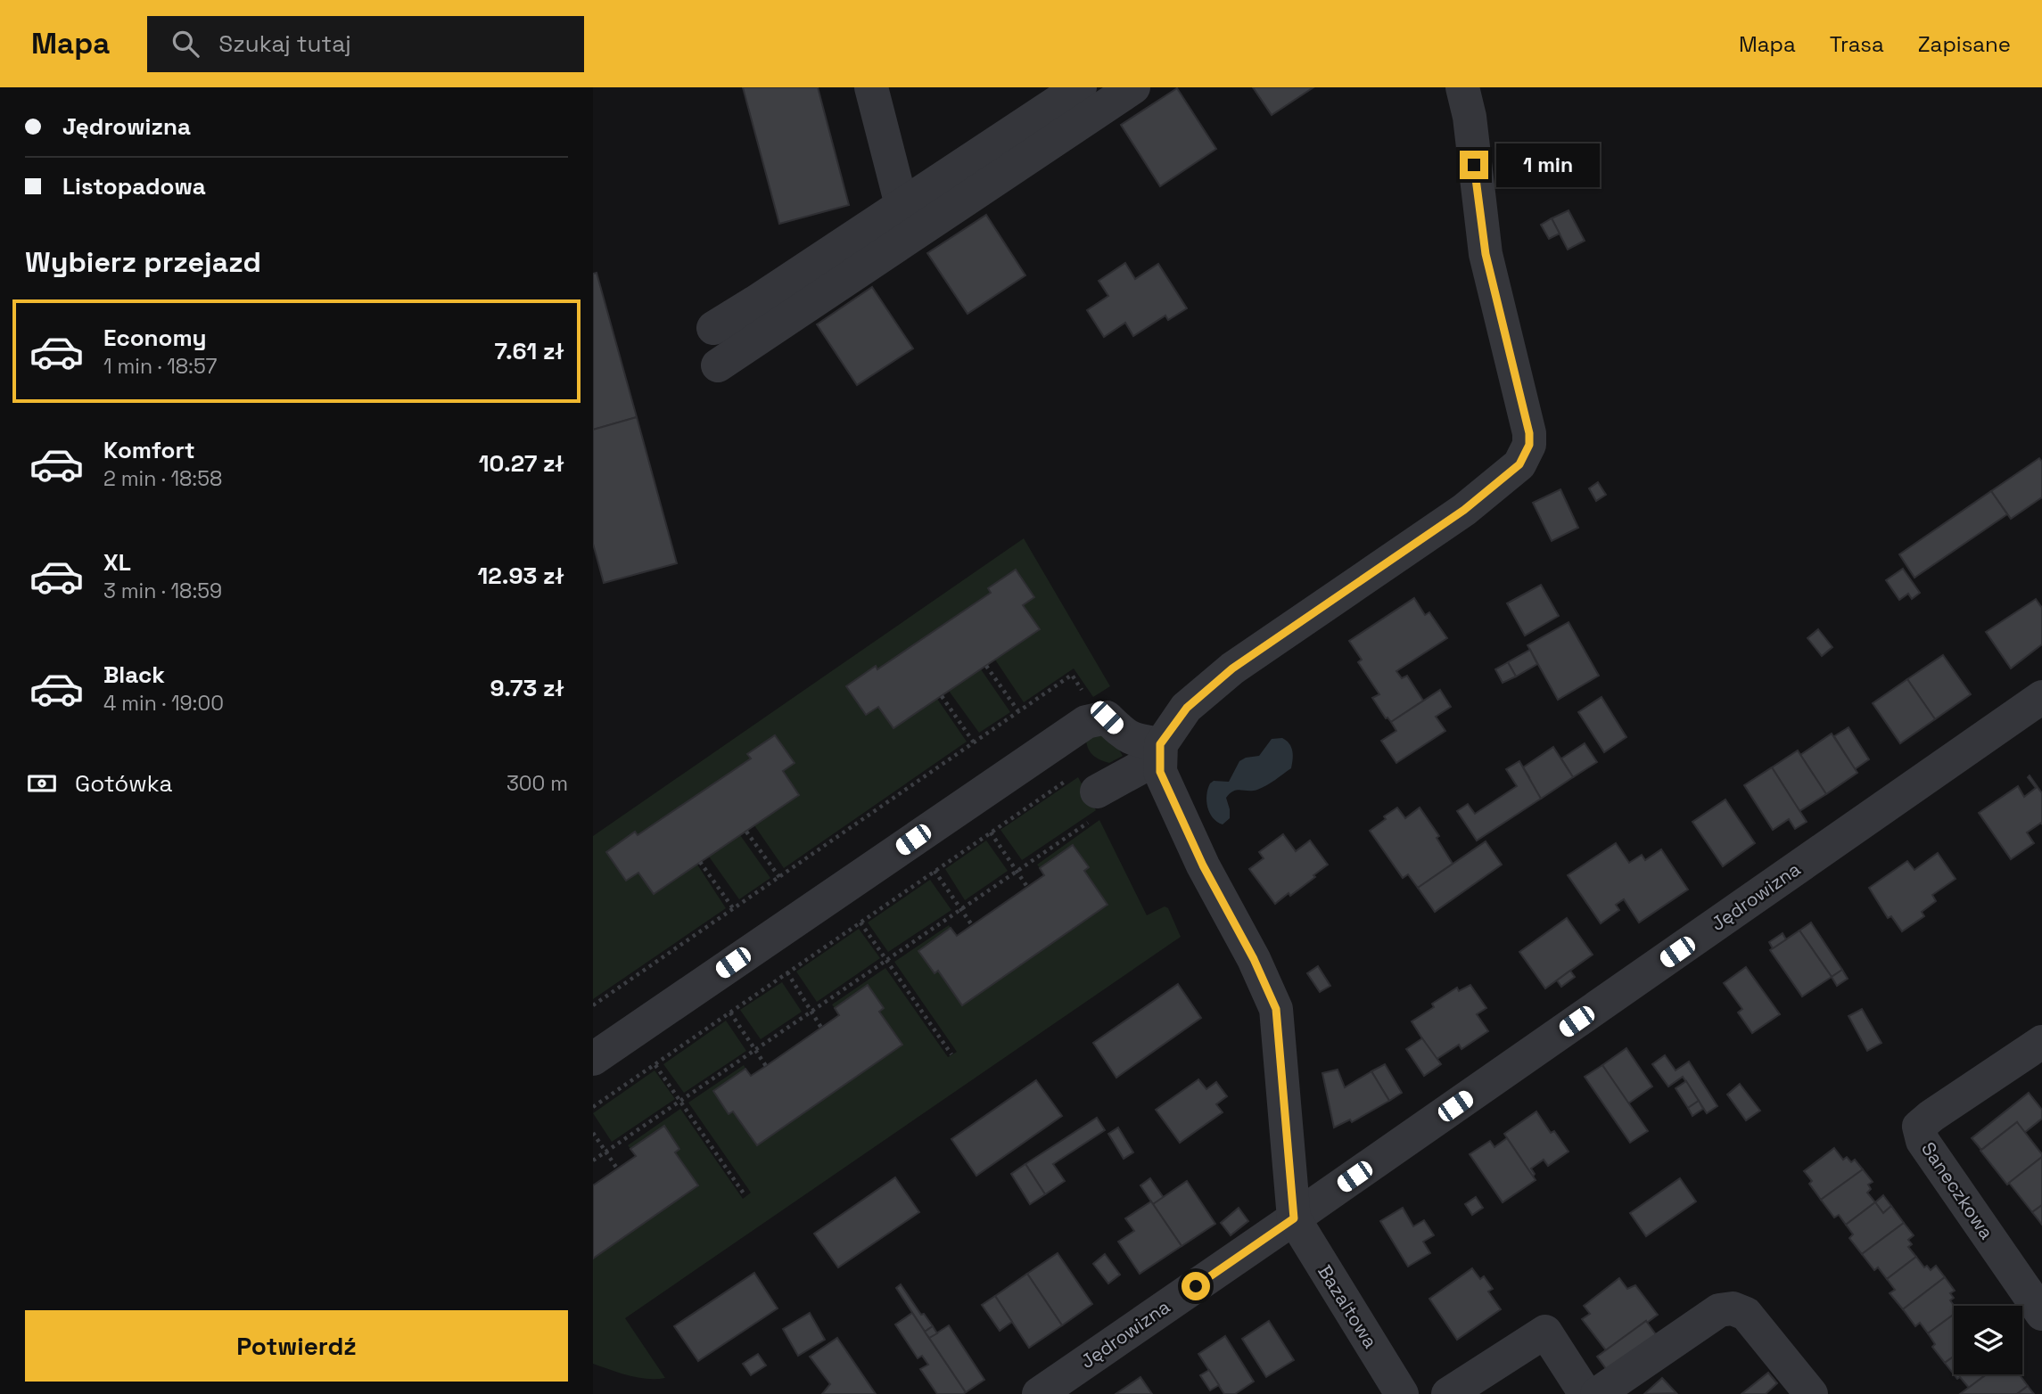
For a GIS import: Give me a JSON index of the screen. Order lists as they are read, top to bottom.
{
  "streets": {
    "street": ["Jędrowizna", "Saneczkowa", "Bazaltowa"]
  },
  "crossings": [
    ["Jędrowizna", "Bazaltowa"]
  ],
  "page": {
    "header": "Mapa",
    "search": "Szukaj tutaj",
    "nav": ["Mapa", "Trasa", "Zapisane"],
    "banner": ["Jędrowizna", "Listopadowa"],
    "bubble": "1 min",
    "heading": "Wybierz przejazd",
    "list": [
      {
        "name": "Economy",
        "note": "1 min · 18:57",
        "value": "7.61 zł"
      },
      {
        "name": "Komfort",
        "note": "2 min · 18:58",
        "value": "10.27 zł"
      },
      {
        "name": "XL",
        "note": "3 min · 18:59",
        "value": "12.93 zł"
      },
      {
        "name": "Black",
        "note": "4 min · 19:00",
        "value": "9.73 zł"
      }
    ],
    "pay": ["Gotówka", "300 m"],
    "buttons": "Potwierdź"
  }
}
